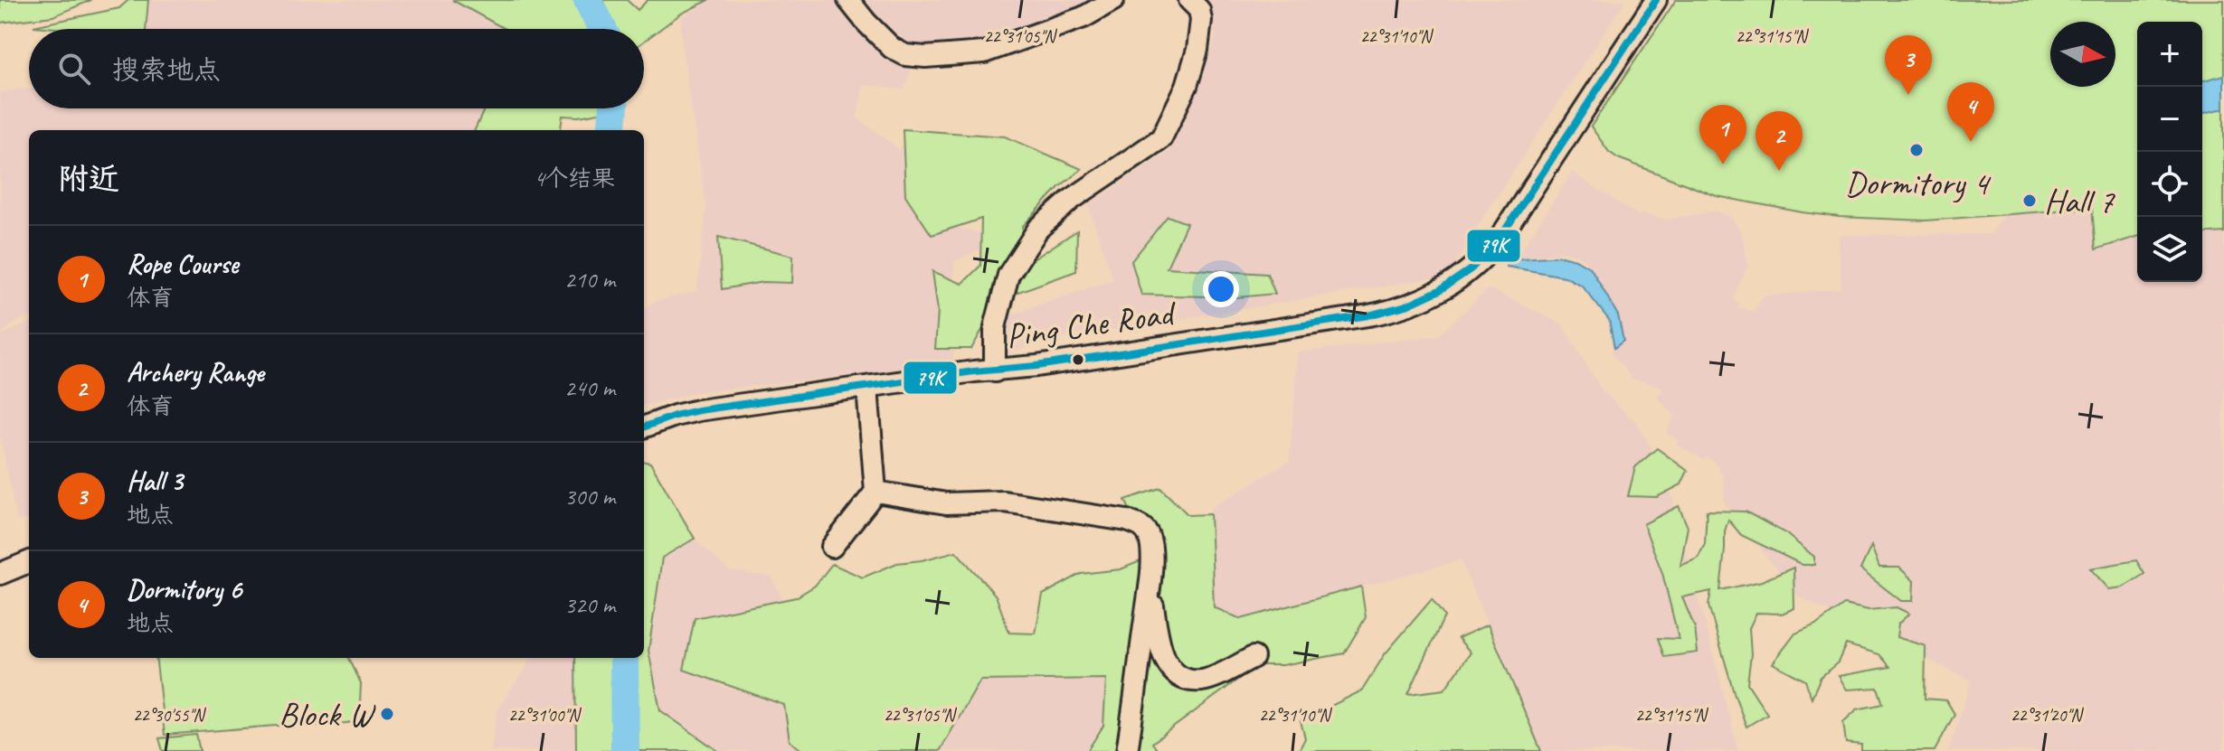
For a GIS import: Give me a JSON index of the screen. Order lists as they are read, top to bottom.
{
  "streets": {
    "street": ["Ping Che Road"]
  },
  "places": ["Dormitory 4", "Hall 7", "Block W"],
  "lines": ["transit line 79K"],
  "north": "right",
  "page": {
    "map_buttons": ["+", "−"],
    "search": "搜索地点",
    "pins": [
      "3",
      "4",
      "1",
      "2"
    ],
    "heading": ["附近", "4个结果"],
    "list": [
      {
        "mark": "1",
        "name": "Rope Course",
        "note": "体育",
        "value": "210 m"
      },
      {
        "mark": "2",
        "name": "Archery Range",
        "note": "体育",
        "value": "240 m"
      },
      {
        "mark": "3",
        "name": "Hall 3",
        "note": "地点",
        "value": "300 m"
      },
      {
        "mark": "4",
        "name": "Dormitory 6",
        "note": "地点",
        "value": "320 m"
      }
    ]
  },
  "coordinates": [
    "22°31'05\"N",
    "22°31'10\"N",
    "22°31'15\"N",
    "22°30'55\"N",
    "22°31'00\"N",
    "22°31'20\"N"
  ]
}
